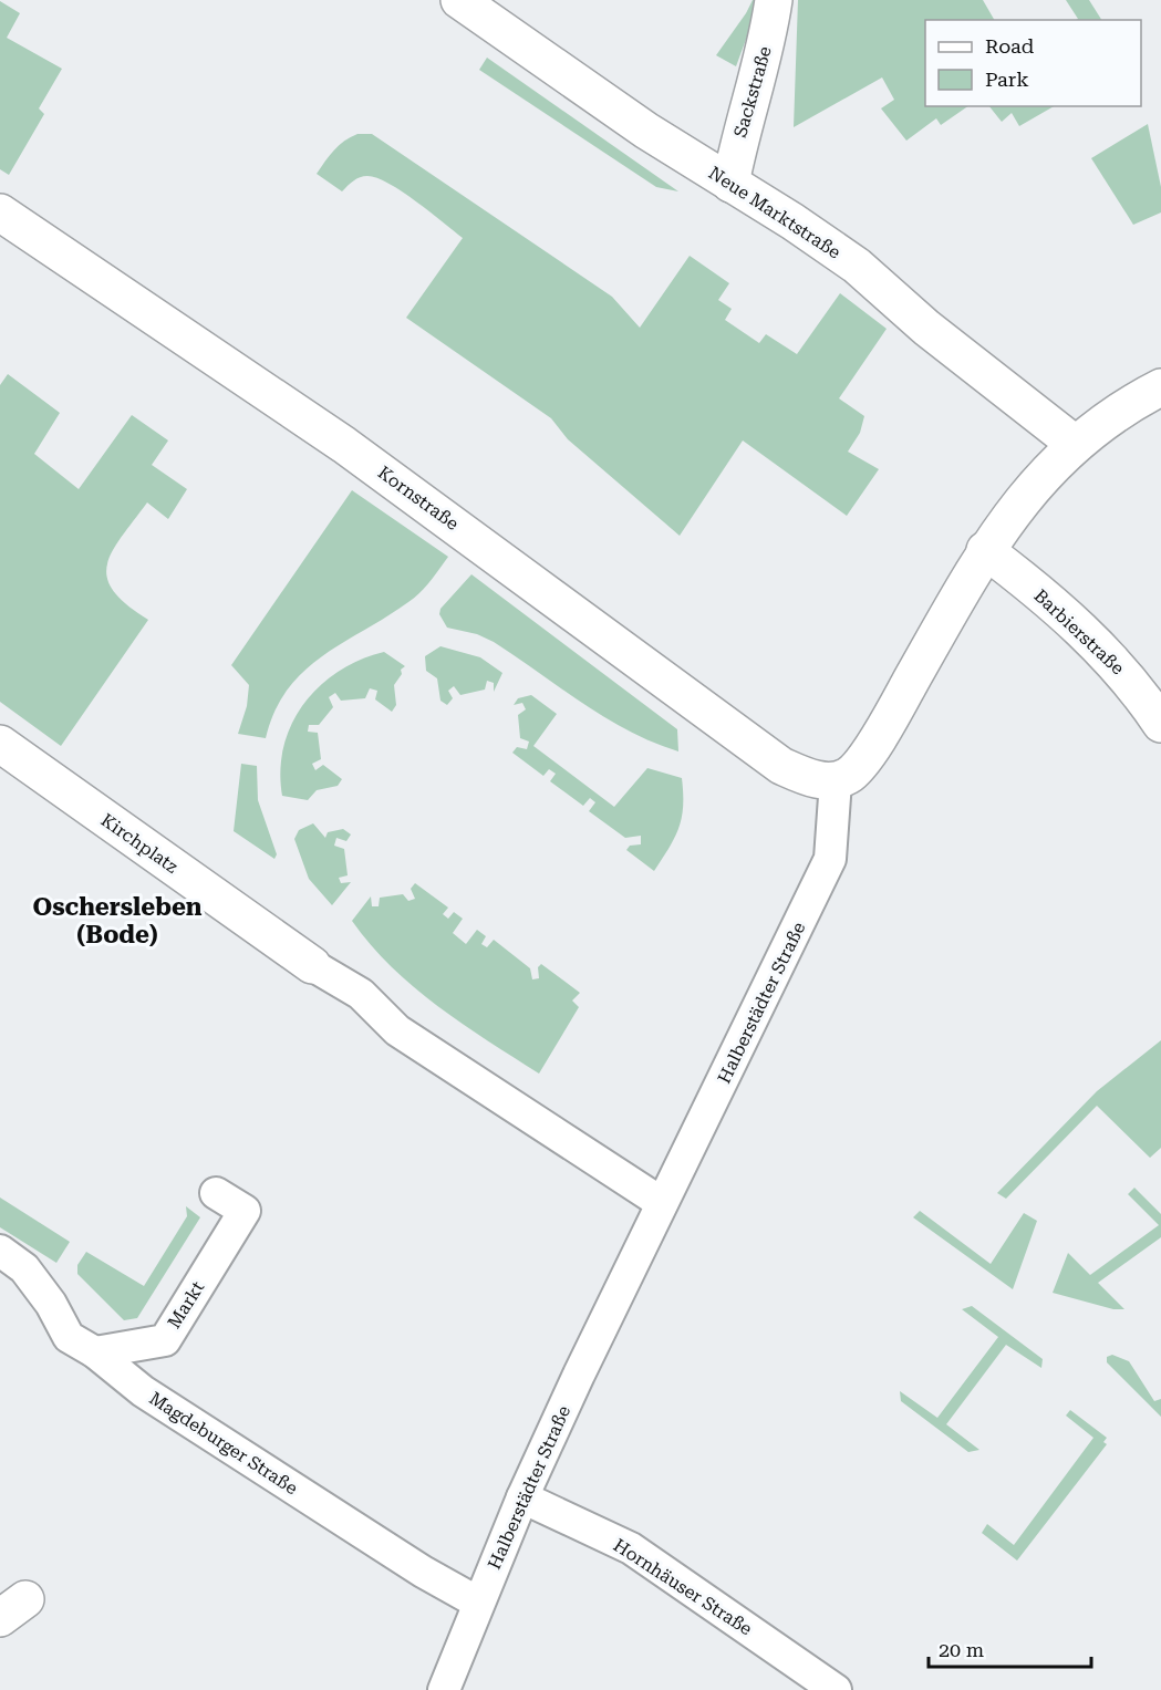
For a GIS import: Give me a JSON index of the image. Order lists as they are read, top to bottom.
{
  "streets": {
    "street": [
      "Sackstraße",
      "Neue Marktstraße",
      "Kornstraße",
      "Barbierstraße",
      "Kirchplatz",
      "Halberstädter Straße",
      "Markt",
      "Magdeburger Straße",
      "Hornhäuser Straße"
    ]
  },
  "crossings": [
    ["Sackstraße", "Neue Marktstraße"],
    ["Kornstraße", "Halberstädter Straße"],
    ["Halberstädter Straße", "Magdeburger Straße"],
    ["Halberstädter Straße", "Hornhäuser Straße"],
    ["Markt", "Magdeburger Straße"]
  ],
  "districts": ["Oschersleben (Bode)"],
  "legend": ["Road", "Park"],
  "scale_bar": "20 m"
}
